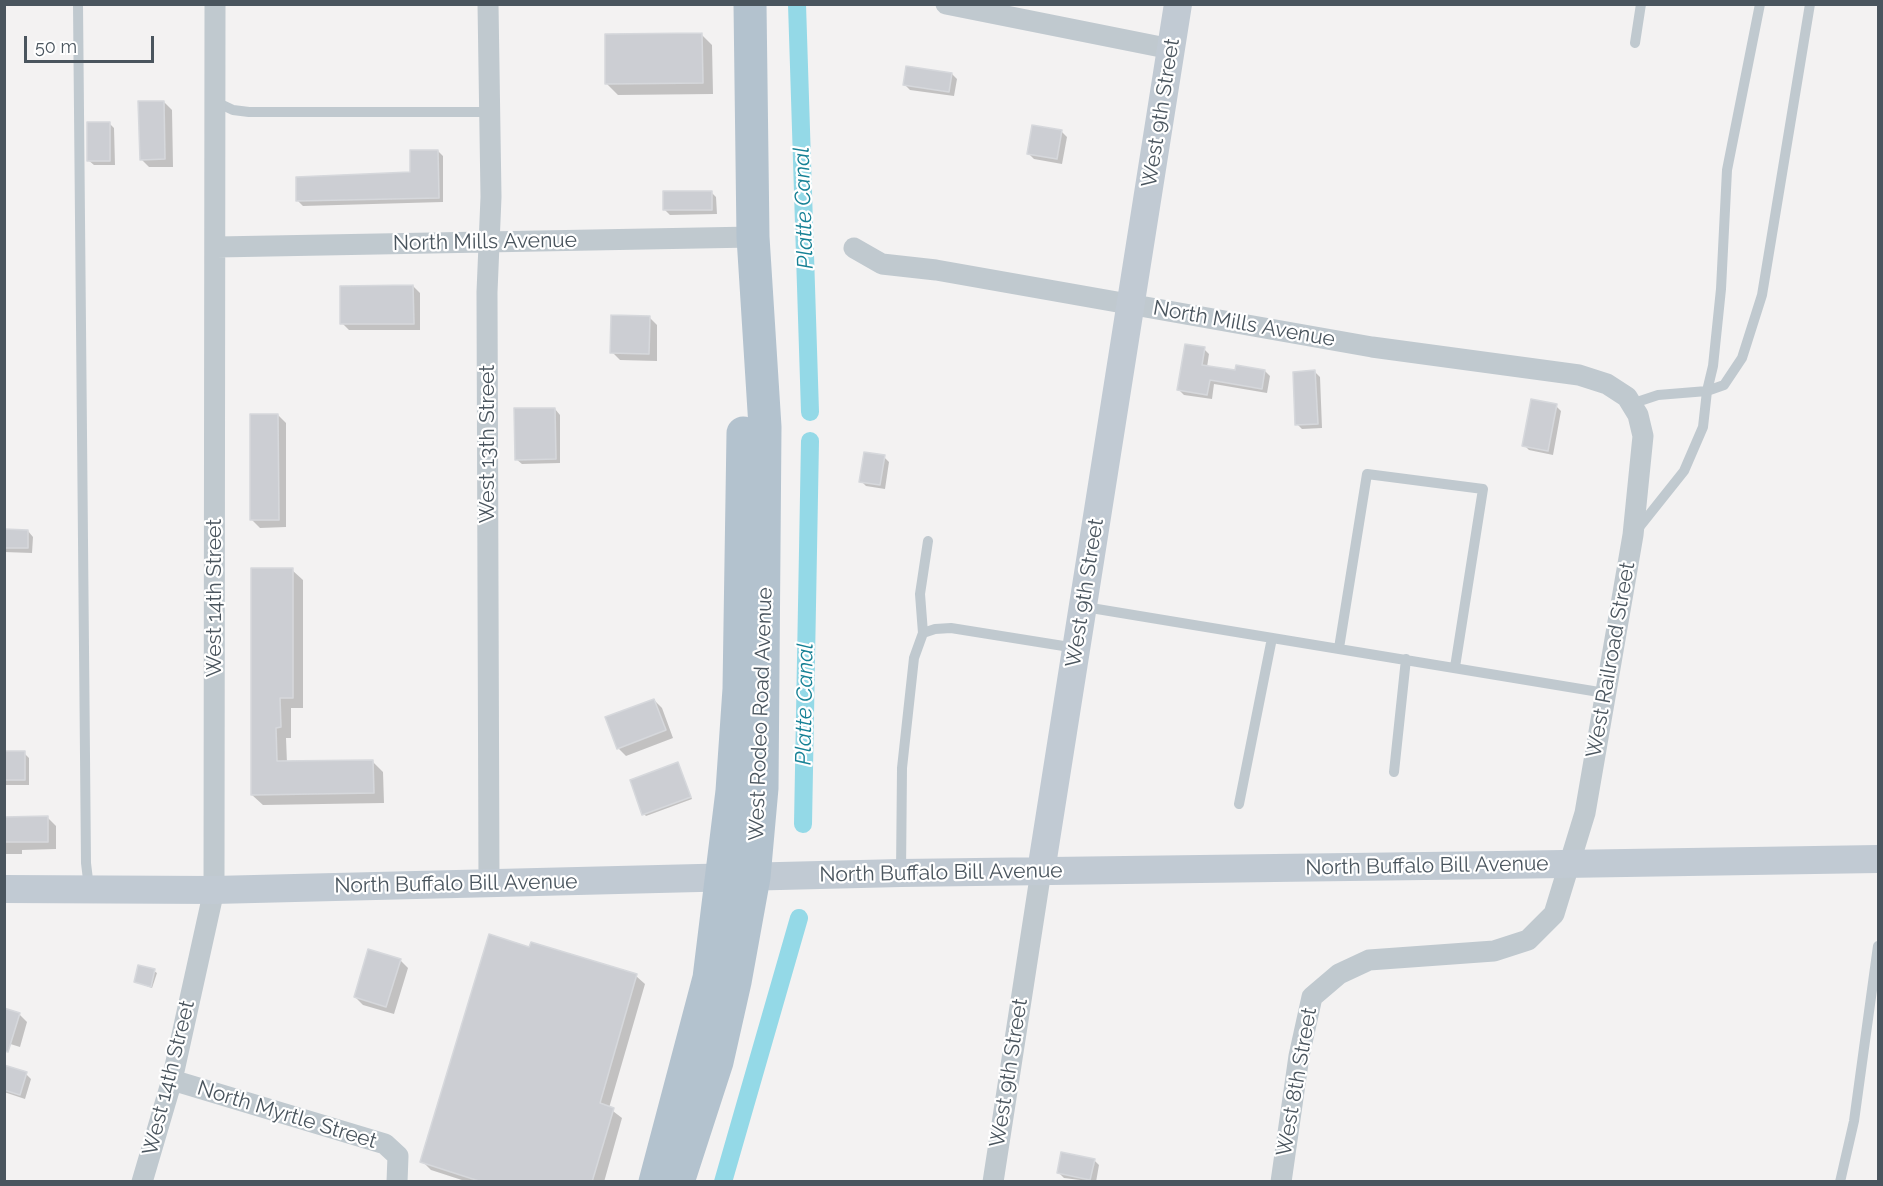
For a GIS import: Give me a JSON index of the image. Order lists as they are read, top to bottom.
{
  "streets": {
    "main road": ["West Rodeo Road Avenue"],
    "street": [
      "West 9th Street",
      "North Mills Avenue",
      "West 13th Street",
      "West 14th Street",
      "West Railroad Street",
      "North Buffalo Bill Avenue",
      "West 8th Street",
      "North Myrtle Street"
    ]
  },
  "crossings": [
    ["West 9th Street", "North Mills Avenue"],
    ["West 9th Street", "North Buffalo Bill Avenue"],
    ["North Mills Avenue", "West 13th Street"],
    ["North Mills Avenue", "West 14th Street"],
    ["North Mills Avenue", "West Railroad Street"],
    ["North Mills Avenue", "West Rodeo Road Avenue"],
    ["West 13th Street", "North Buffalo Bill Avenue"],
    ["West 14th Street", "North Buffalo Bill Avenue"],
    ["West 14th Street", "North Myrtle Street"],
    ["West Railroad Street", "West 8th Street"],
    ["West Rodeo Road Avenue", "North Buffalo Bill Avenue"]
  ],
  "water": ["Platte Canal"],
  "scale_bar": "50 m"
}
